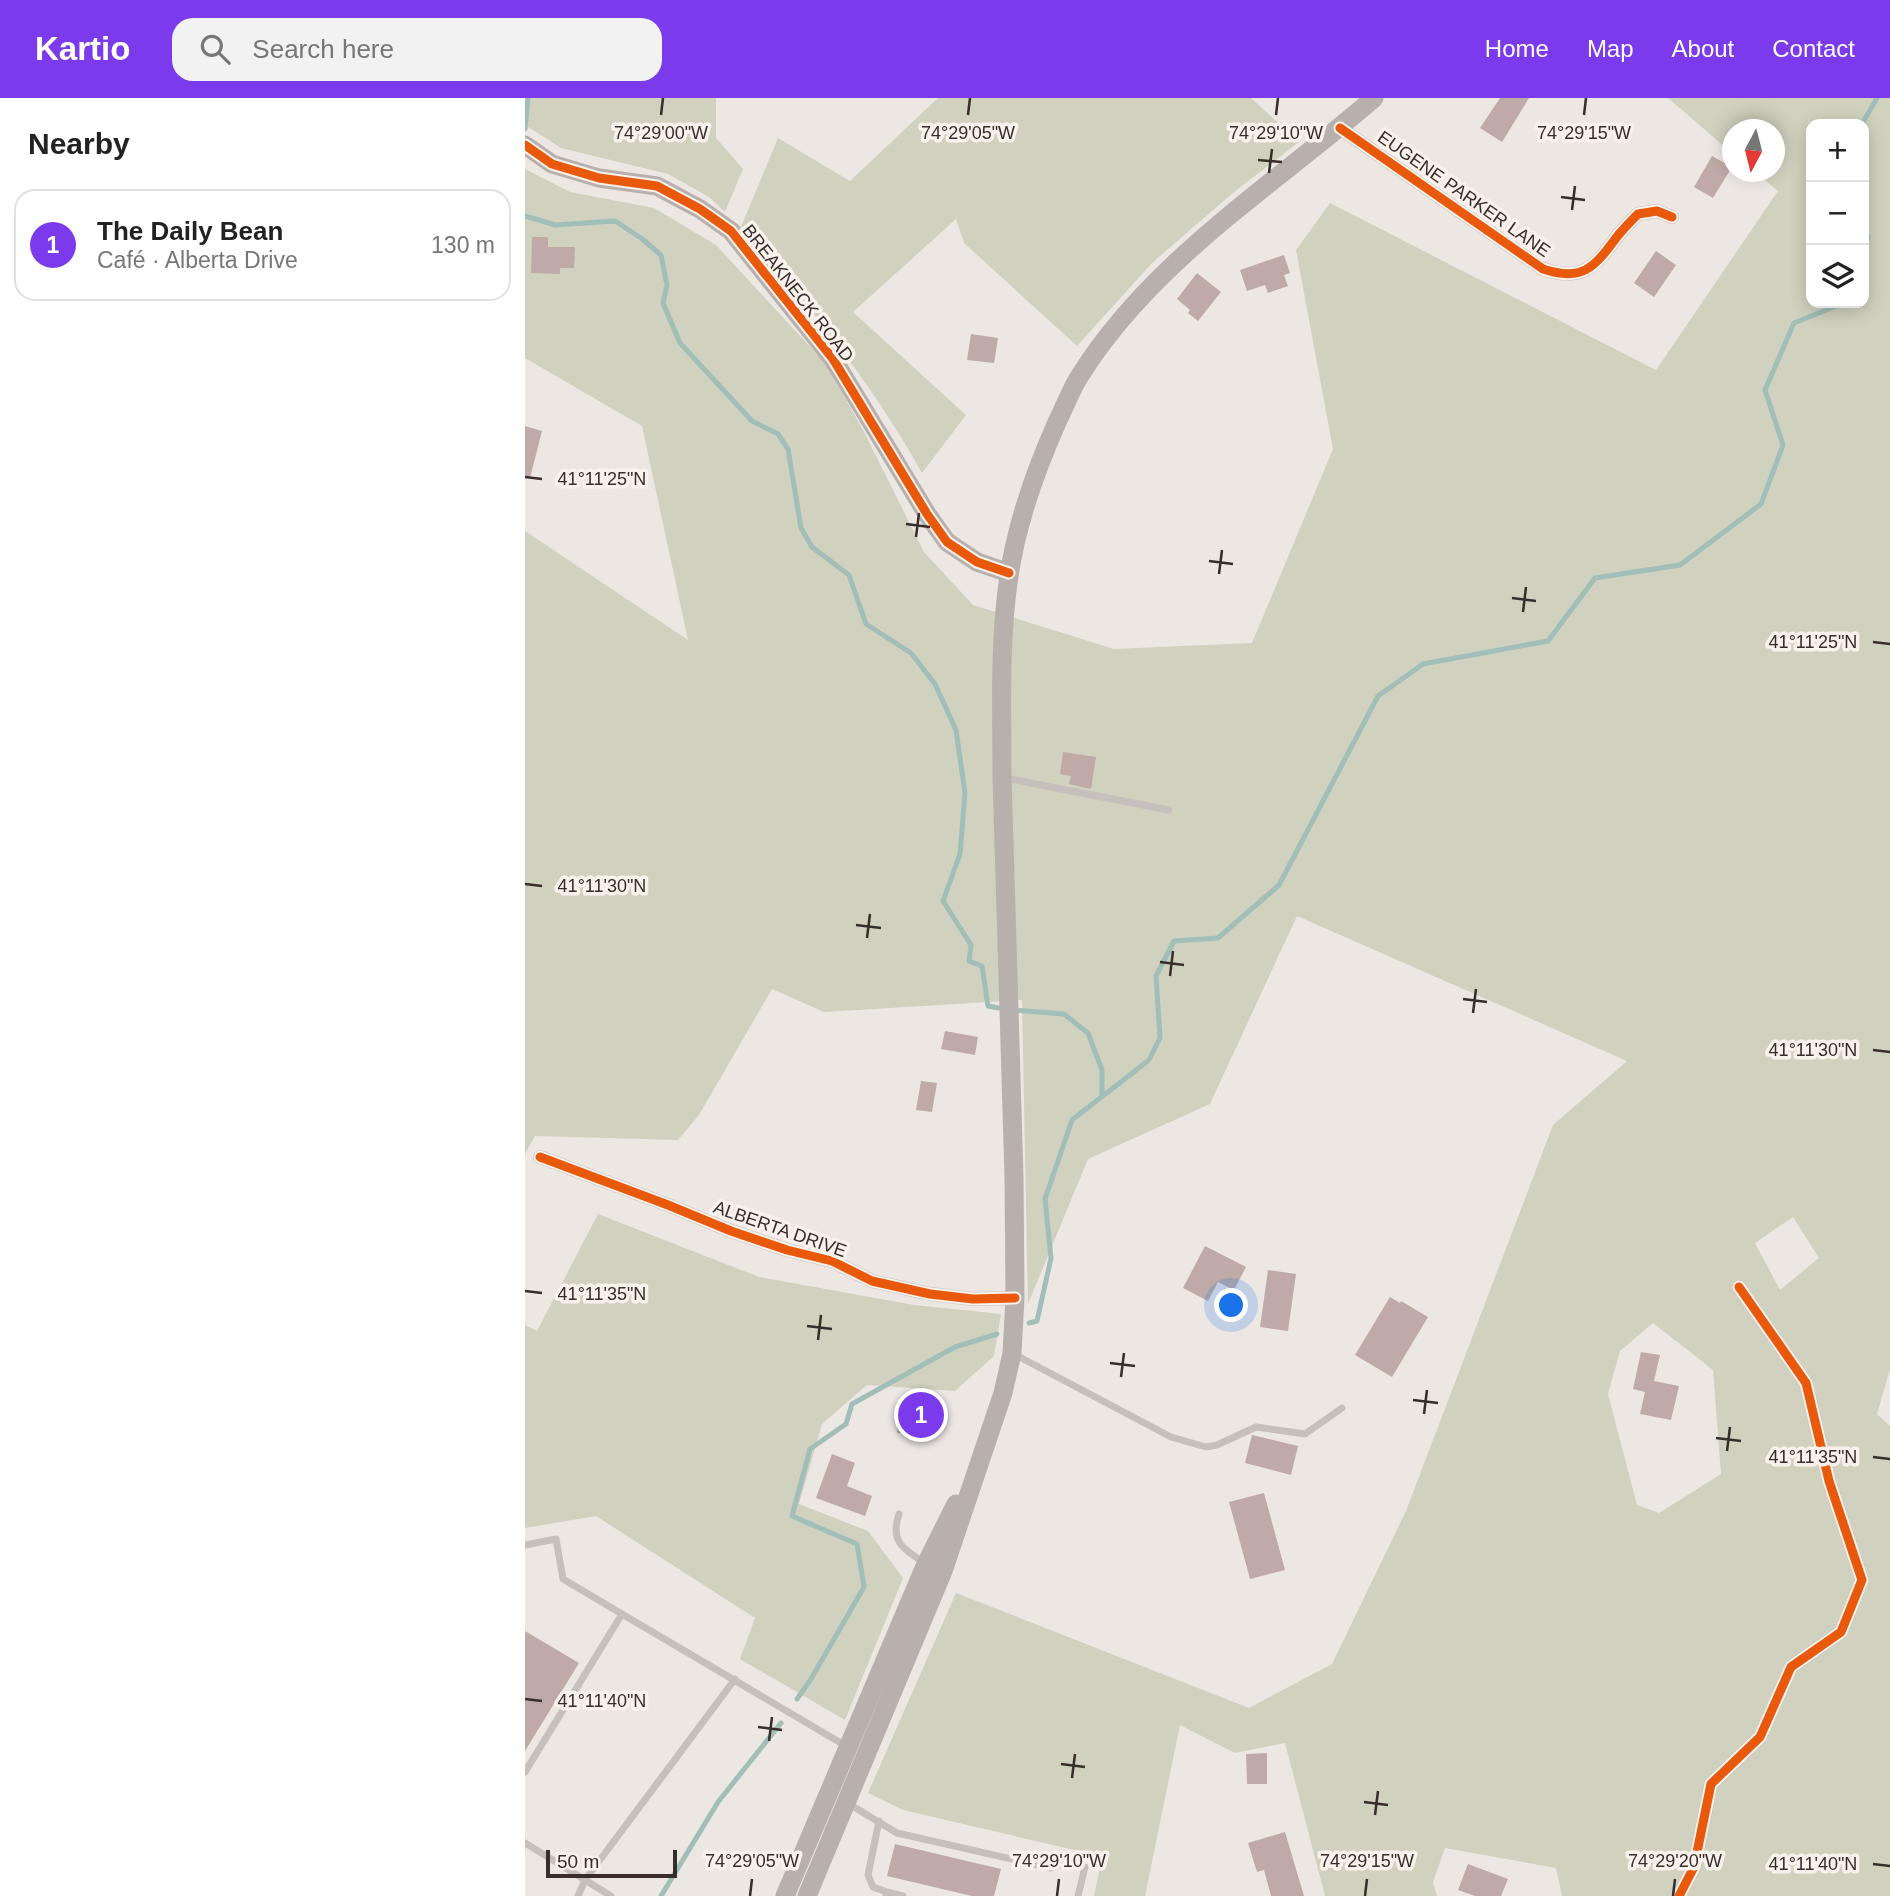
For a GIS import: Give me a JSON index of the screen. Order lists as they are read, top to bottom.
{
  "streets": {
    "main road": ["BREAKNECK ROAD"],
    "street": ["EUGENE PARKER LANE", "ALBERTA DRIVE"]
  },
  "scale_bar": "50 m",
  "north": "bottom",
  "page": {
    "header": "Kartio",
    "search": "Search here",
    "nav": [
      "Home",
      "Map",
      "About",
      "Contact"
    ],
    "heading": "Nearby",
    "map_buttons": ["+", "−"],
    "list": [
      {
        "mark": "1",
        "name": "The Daily Bean",
        "note": "Café · Alberta Drive",
        "value": "130 m"
      }
    ],
    "pins": "1",
    "scale": "50 m"
  },
  "coordinates": [
    "74°29'00\"W",
    "74°29'05\"W",
    "74°29'10\"W",
    "74°29'15\"W",
    "41°11'25\"N",
    "41°11'30\"N",
    "41°11'35\"N",
    "41°11'40\"N",
    "74°29'20\"W"
  ]
}
